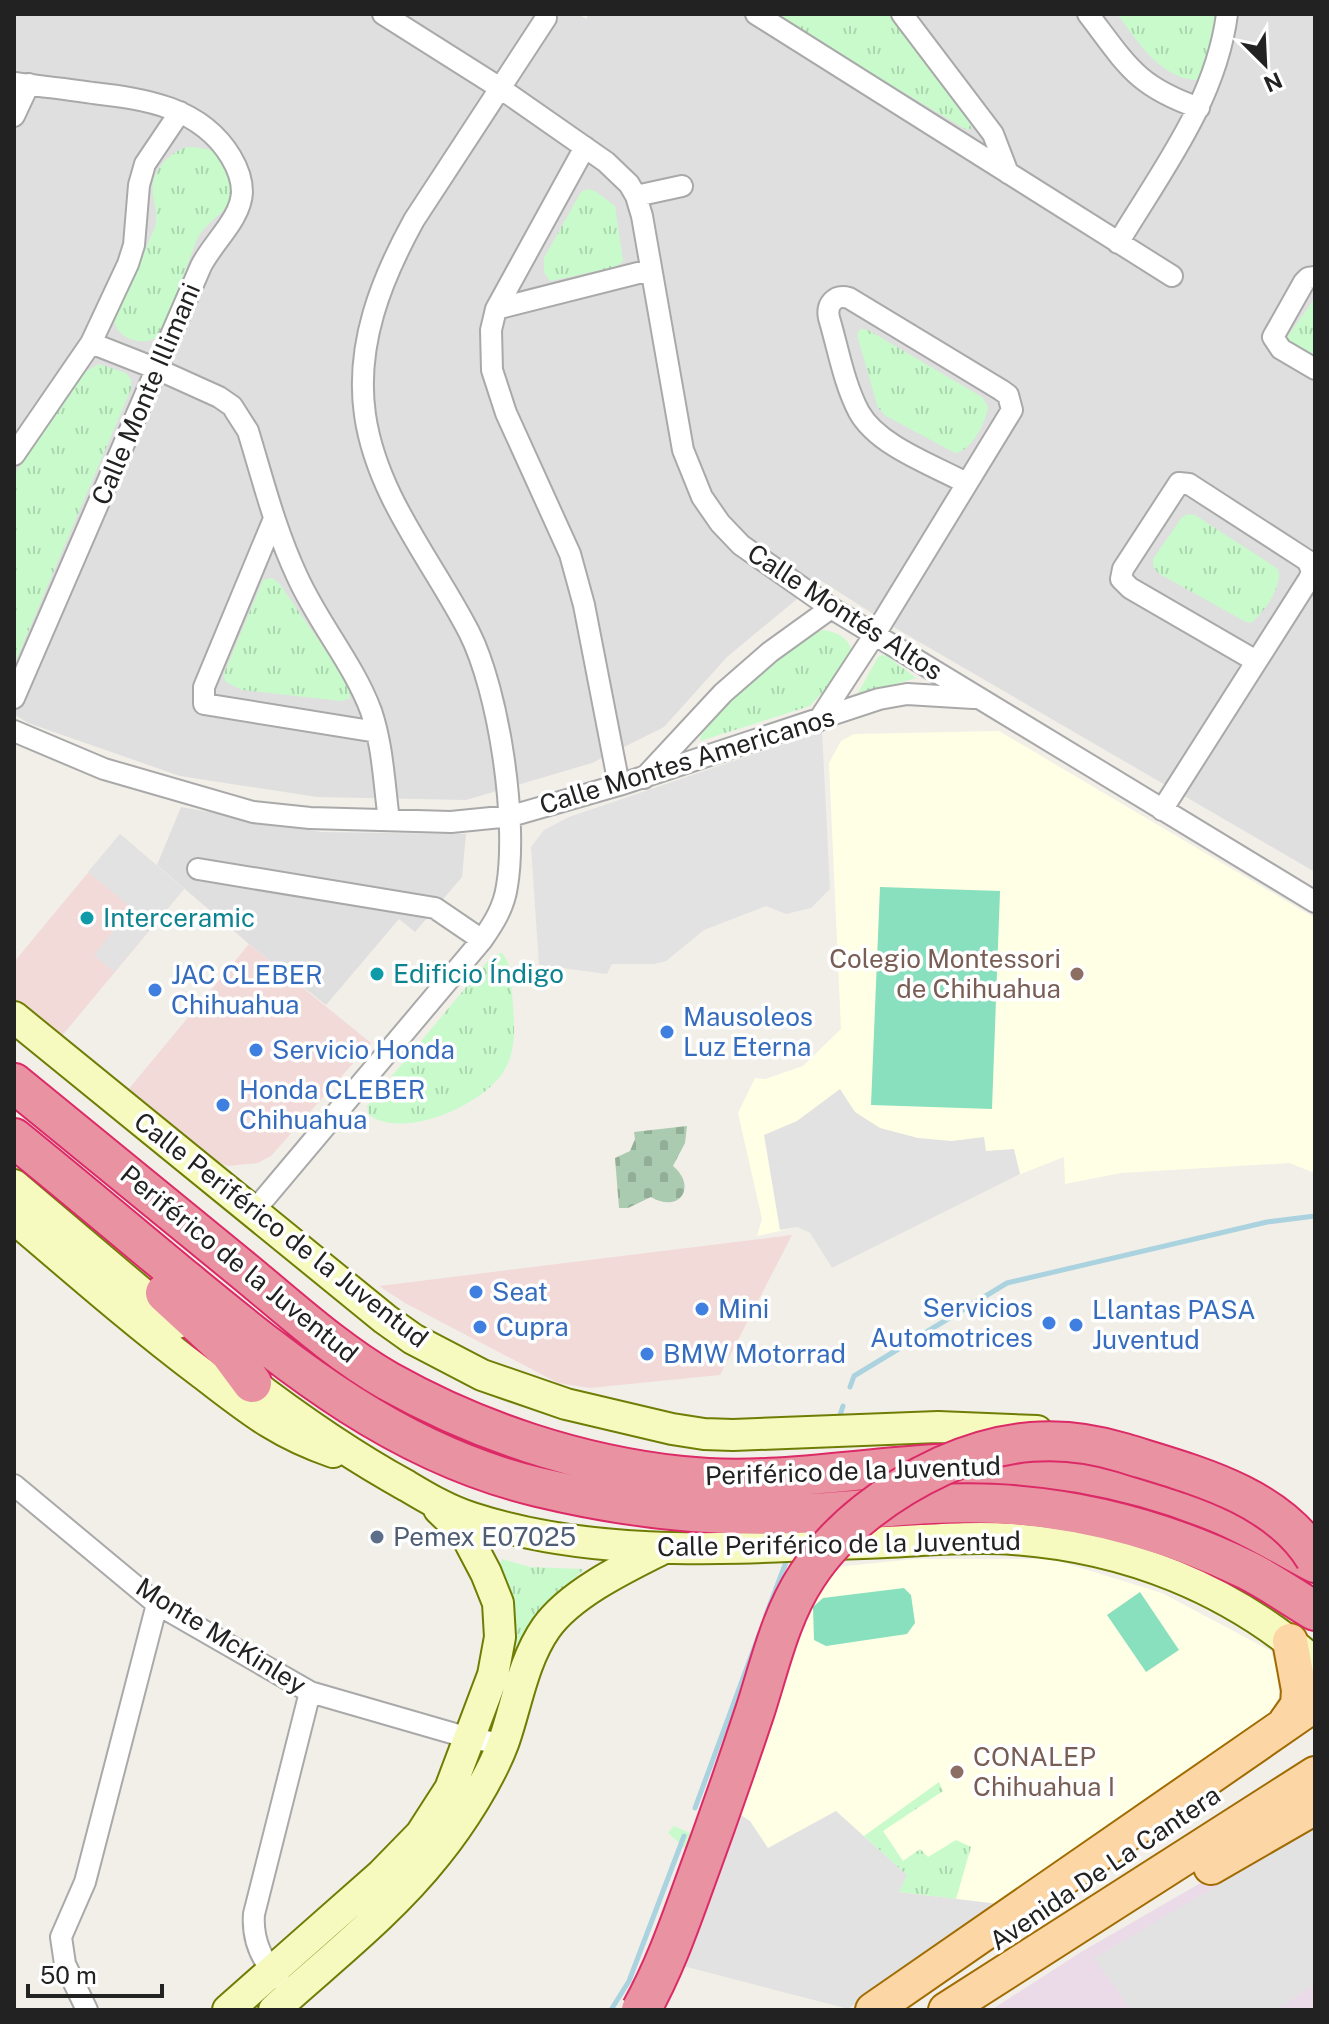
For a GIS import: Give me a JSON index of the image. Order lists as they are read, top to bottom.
{
  "streets": {
    "highway": ["Periférico de la Juventud"],
    "main road": ["Calle Periférico de la Juventud", "Avenida De La Cantera"],
    "street": [
      "Calle Monte Illimani",
      "Calle Montés Altos",
      "Calle Montes Americanos",
      "Monte McKinley"
    ]
  },
  "crossings": [
    ["Calle Montés Altos", "Calle Montes Americanos"]
  ],
  "places": [
    "Interceramic",
    "Edificio Índigo",
    "Colegio Montessori de Chihuahua",
    "JAC CLEBER Chihuahua",
    "Mausoleos Luz Eterna",
    "Servicio Honda",
    "Honda CLEBER Chihuahua",
    "Seat",
    "Mini",
    "Servicios Automotrices",
    "Llantas PASA Juventud",
    "Cupra",
    "BMW Motorrad",
    "Pemex E07025",
    "CONALEP Chihuahua I"
  ],
  "scale_bar": "50 m",
  "north": "bottom right"
}
